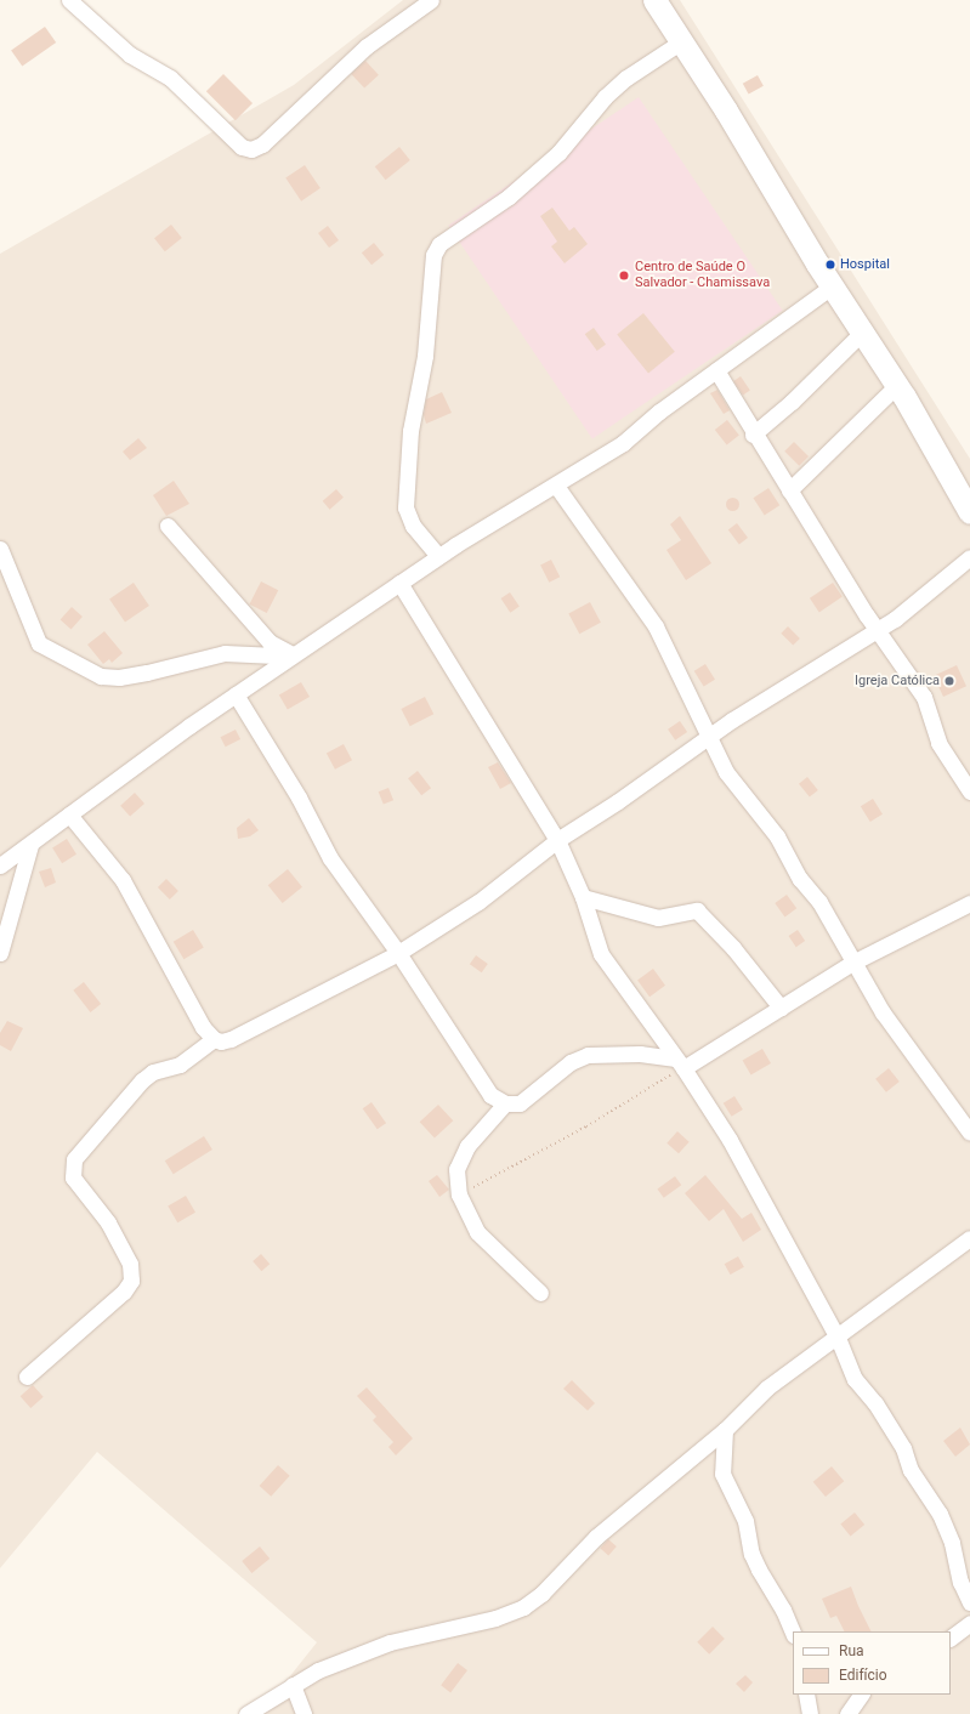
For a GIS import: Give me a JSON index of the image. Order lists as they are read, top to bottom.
{
  "places": ["Hospital", "Centro de Saúde O Salvador - Chamissava", "Igreja Católica"],
  "legend": ["Rua", "Edifício"]
}
